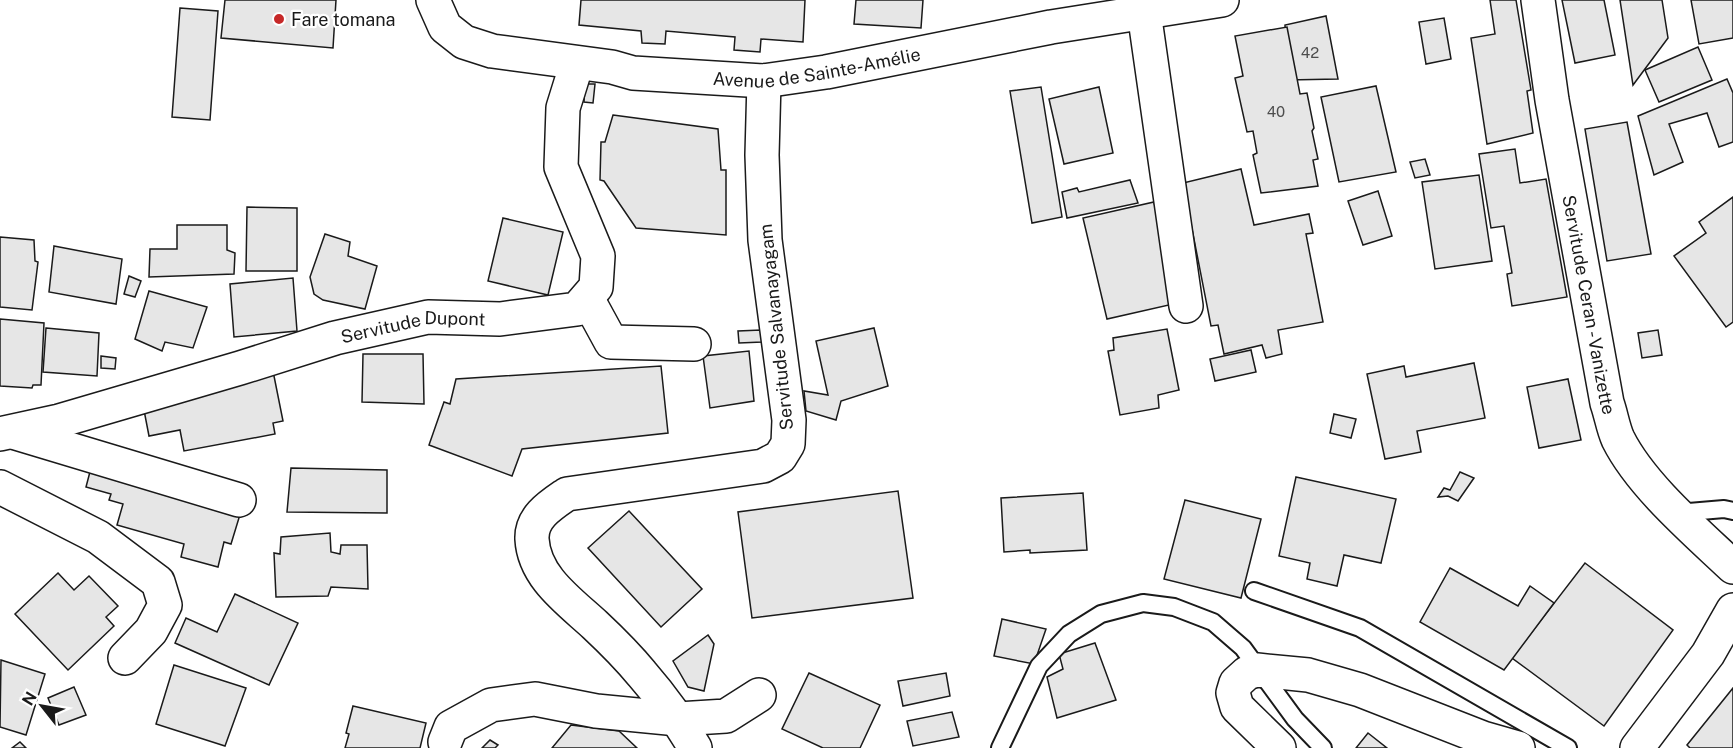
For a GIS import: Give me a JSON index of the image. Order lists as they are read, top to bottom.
{
  "streets": {
    "street": [
      "Avenue de Sainte-Amélie",
      "Servitude Ceran - Vanizette",
      "Servitude Salvanayagam",
      "Servitude Dupont"
    ]
  },
  "crossings": [
    ["Avenue de Sainte-Amélie", "Servitude Salvanayagam"]
  ],
  "places": ["Fare tomana"],
  "house_numbers": ["42", "40"],
  "north": "top left"
}
